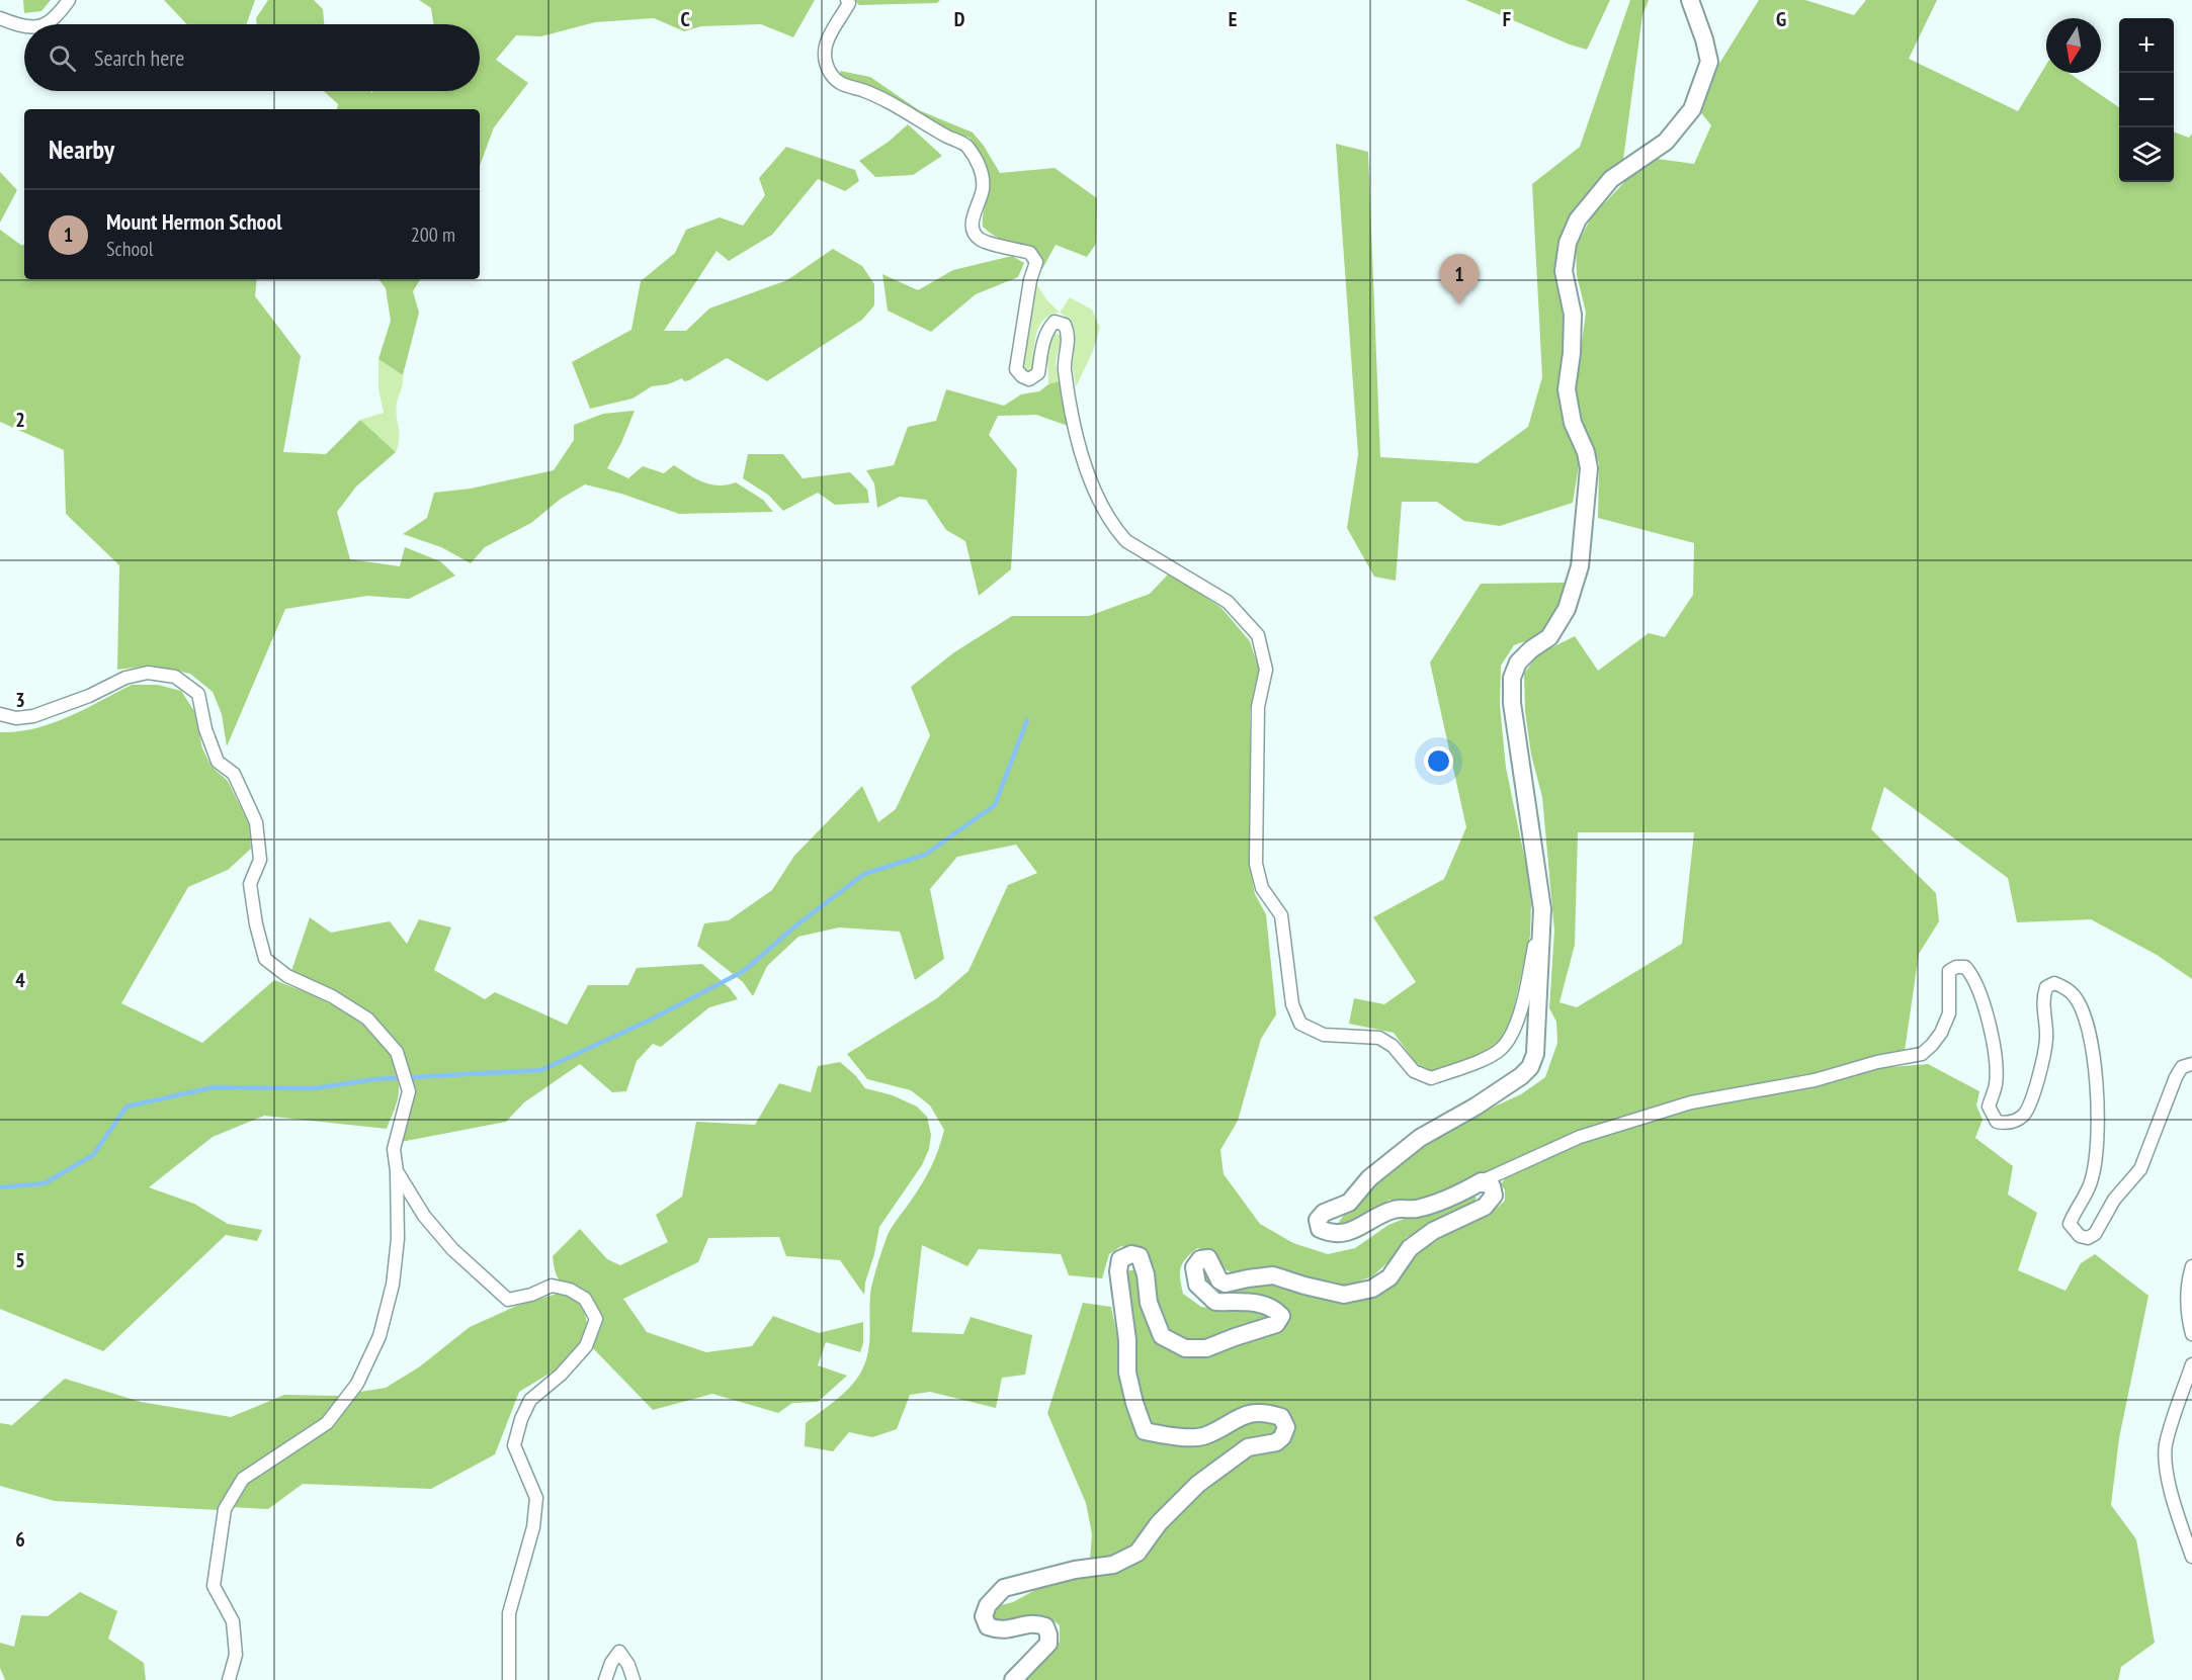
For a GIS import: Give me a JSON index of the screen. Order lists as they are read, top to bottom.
{
  "north": "bottom",
  "page": {
    "map_buttons": ["+", "−"],
    "search": "Search here",
    "heading": "Nearby",
    "list": [
      {
        "mark": "1",
        "name": "Mount Hermon School",
        "note": "School",
        "value": "200 m"
      }
    ],
    "pins": "1"
  },
  "grid": {
    "columns": [
      "C",
      "D",
      "E",
      "F",
      "G"
    ],
    "rows": [
      "2",
      "3",
      "4",
      "5",
      "6"
    ]
  }
}
